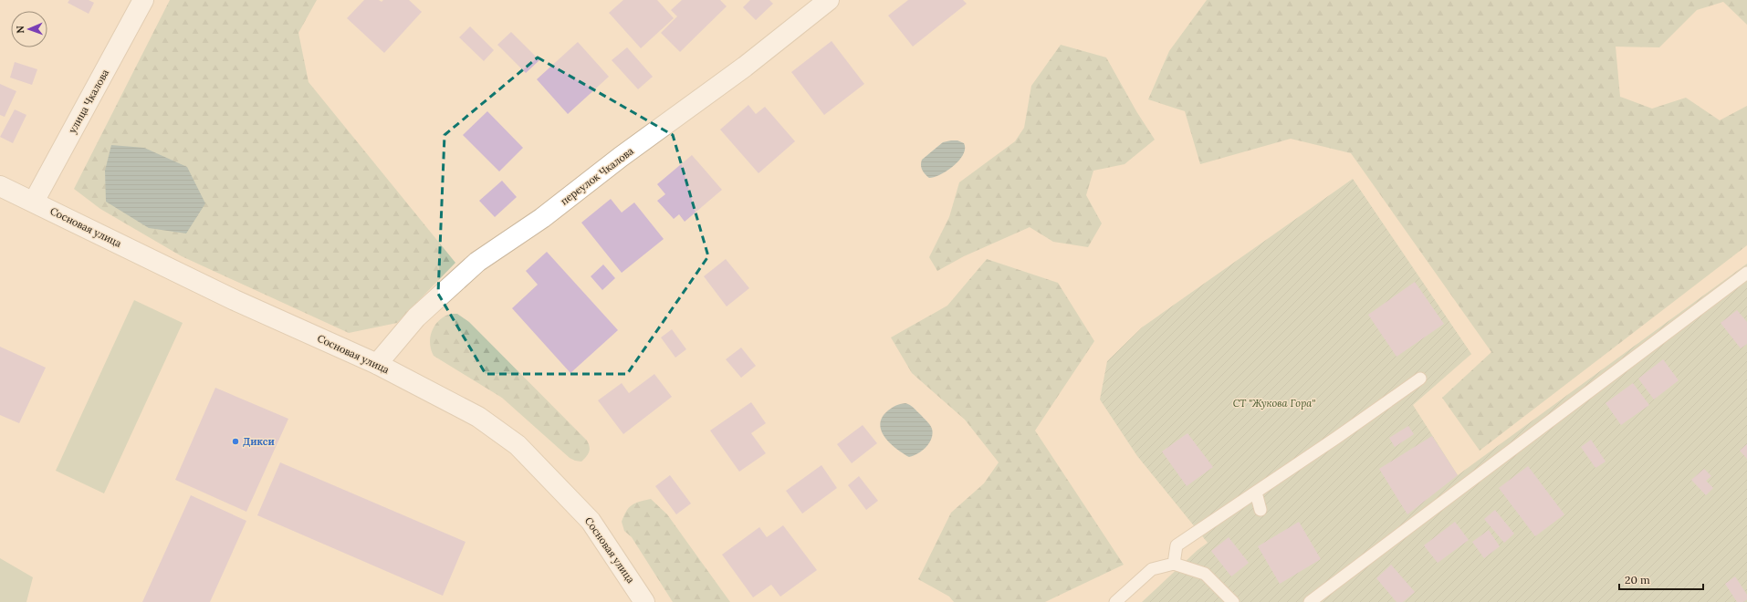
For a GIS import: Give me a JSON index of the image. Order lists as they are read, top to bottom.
{
  "streets": {
    "street": ["улица Чкалова", "переулок Чкалова", "Сосновая улица"]
  },
  "crossings": [
    ["улица Чкалова", "Сосновая улица"],
    ["переулок Чкалова", "Сосновая улица"]
  ],
  "parks": ["СТ \"Жукова Гора\""],
  "places": ["Дикси"],
  "scale_bar": "20 m",
  "north": "left"
}
